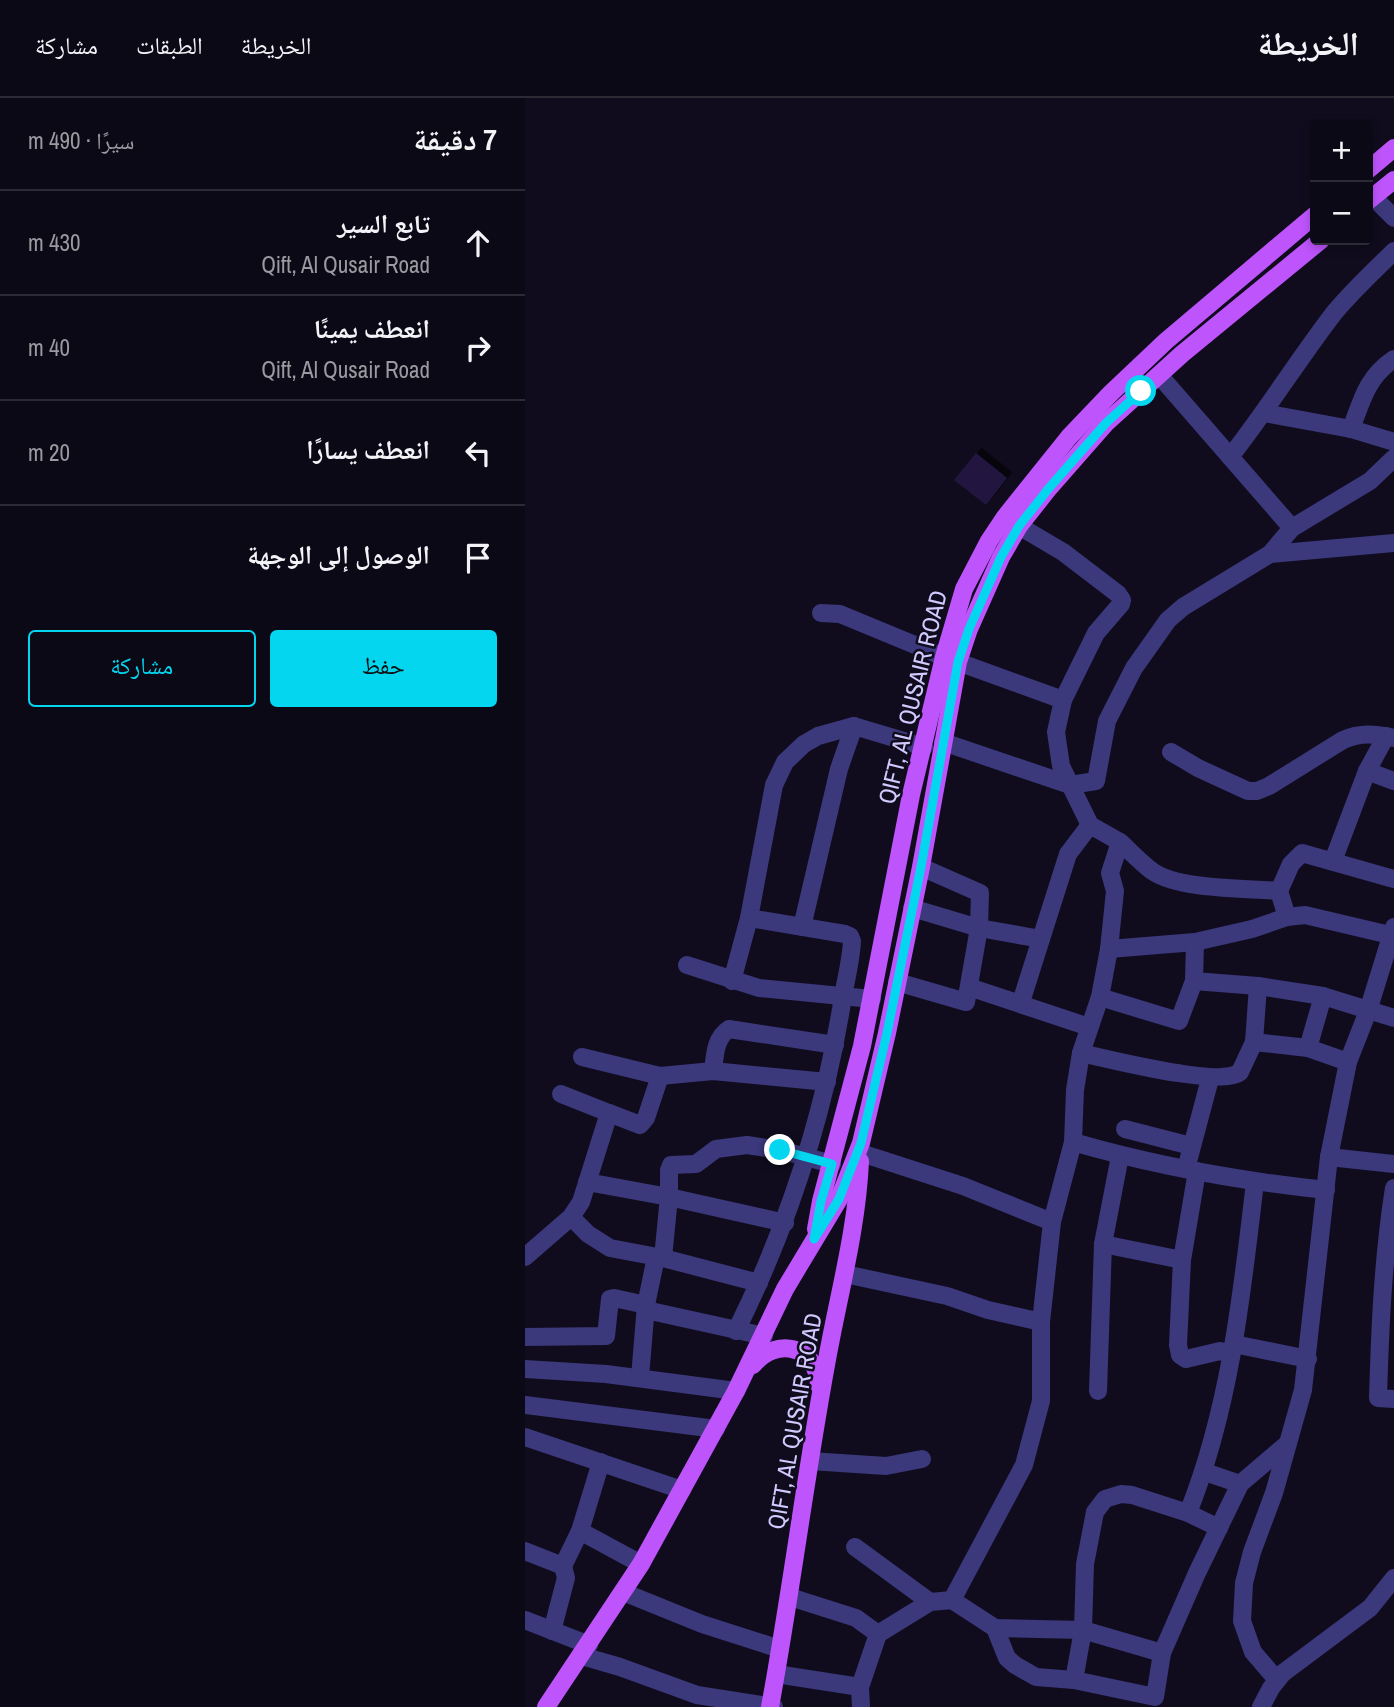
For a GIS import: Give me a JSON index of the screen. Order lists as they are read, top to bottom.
{
  "streets": {
    "main road": ["QIFT, AL QUSAIR ROAD"]
  },
  "page": {
    "header": "الخريطة",
    "nav": ["الخريطة", "الطبقات", "مشاركة"],
    "heading": ["7 دقيقة", "سيرًا · 490 m"],
    "map_buttons": ["+", "−"],
    "list": [
      ["تابع السير", "Qift, Al Qusair Road", "430 m"],
      ["انعطف يمينًا", "Qift, Al Qusair Road", "40 m"],
      ["انعطف يسارًا", "20 m"],
      "الوصول إلى الوجهة"
    ],
    "buttons": ["حفظ", "مشاركة"]
  }
}
